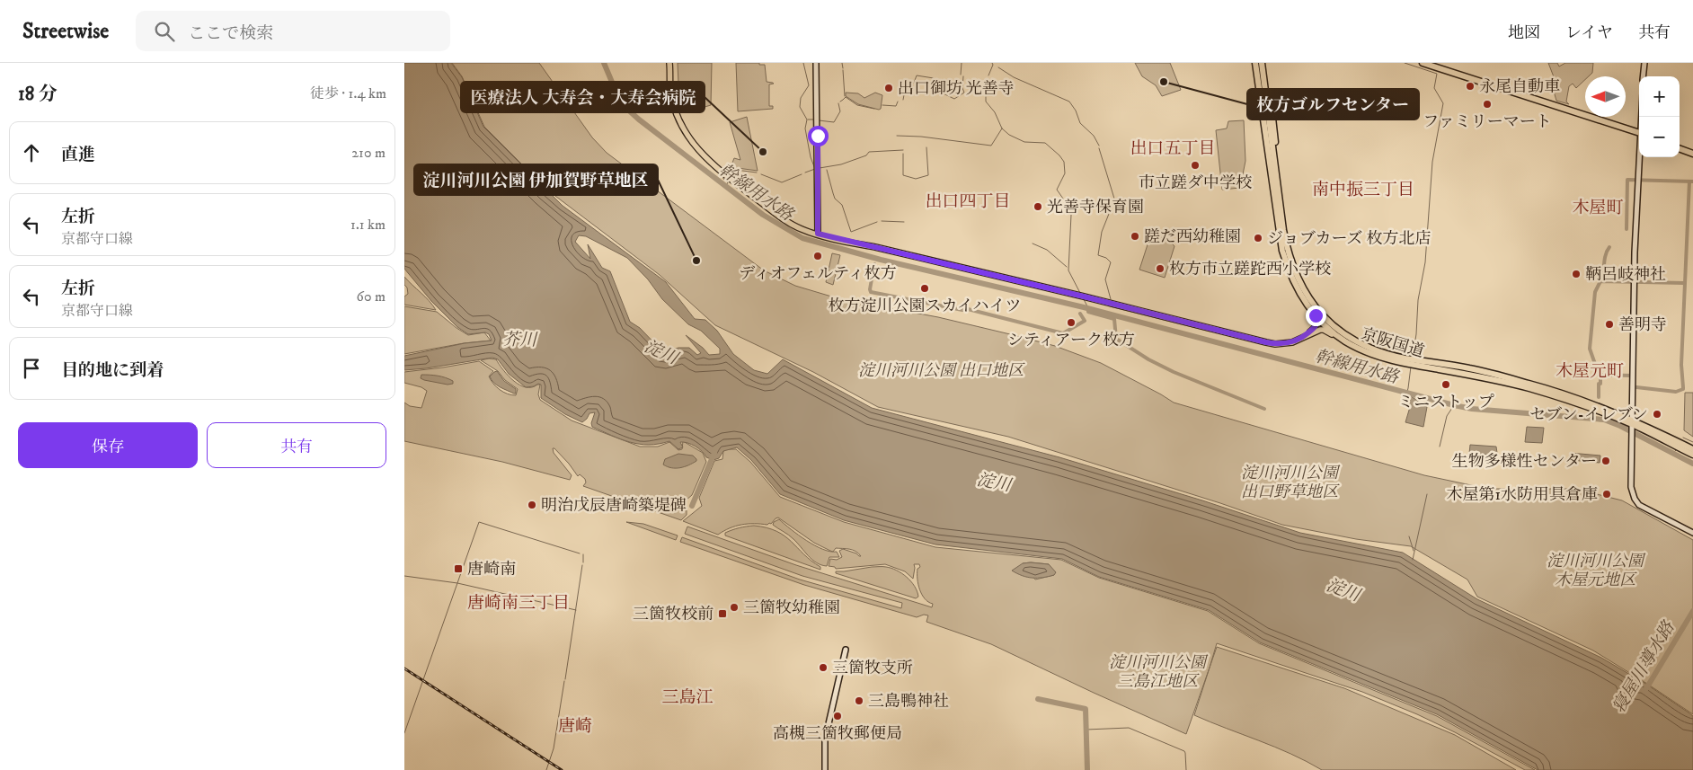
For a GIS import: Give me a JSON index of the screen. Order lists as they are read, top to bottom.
{
  "streets": {
    "highway": ["京阪国道"]
  },
  "districts": [
    "出口五丁目",
    "南中振三丁目",
    "出口四丁目",
    "木屋町",
    "木屋元町",
    "唐崎南三丁目",
    "三島江",
    "唐崎"
  ],
  "water": [
    "幹線用水路",
    "芥川",
    "淀川",
    "寝屋川導水路"
  ],
  "parks": [
    "淀川河川公園 出口地区",
    "淀川河川公園 出口野草地区",
    "淀川河川公園 木屋元地区",
    "淀川河川公園 三島江地区"
  ],
  "places": {
    "other": [
      "枚方ゴルフセンター",
      "永尾自動車",
      "出口御坊 光善寺",
      "ファミリーマート",
      "医療法人 大寿会・大寿会病院",
      "市立蹉ダ中学校",
      "光善寺保育園",
      "蹉だ西幼稚園",
      "ジョブカーズ 枚方北店",
      "ディオフェルティ枚方",
      "淀川河川公園 伊加賀野草地区",
      "枚方市立蹉跎西小学校",
      "鞆呂岐神社",
      "枚方淀川公園スカイハイツ",
      "シティアーク枚方",
      "善明寺",
      "ミニストップ",
      "セブン-イレブン",
      "生物多様性センター",
      "木屋第1水防用具倉庫",
      "明治戊辰唐崎築堤碑",
      "三箇牧幼稚園",
      "三箇牧支所",
      "三島鴨神社",
      "高槻三箇牧郵便局"
    ],
    "transit": ["唐崎南", "三箇牧校前"]
  },
  "north": "left",
  "page": {
    "header": "Streetwise",
    "search": "ここで検索",
    "nav": ["地図", "レイヤ", "共有"],
    "heading": ["18 分", "徒歩 · 1.4 km"],
    "map_buttons": ["+", "−"],
    "list": [
      ["直進", "210 m"],
      ["左折", "京都守口線", "1.1 km"],
      ["左折", "京都守口線", "60 m"],
      "目的地に到着"
    ],
    "buttons": ["保存", "共有"]
  }
}
